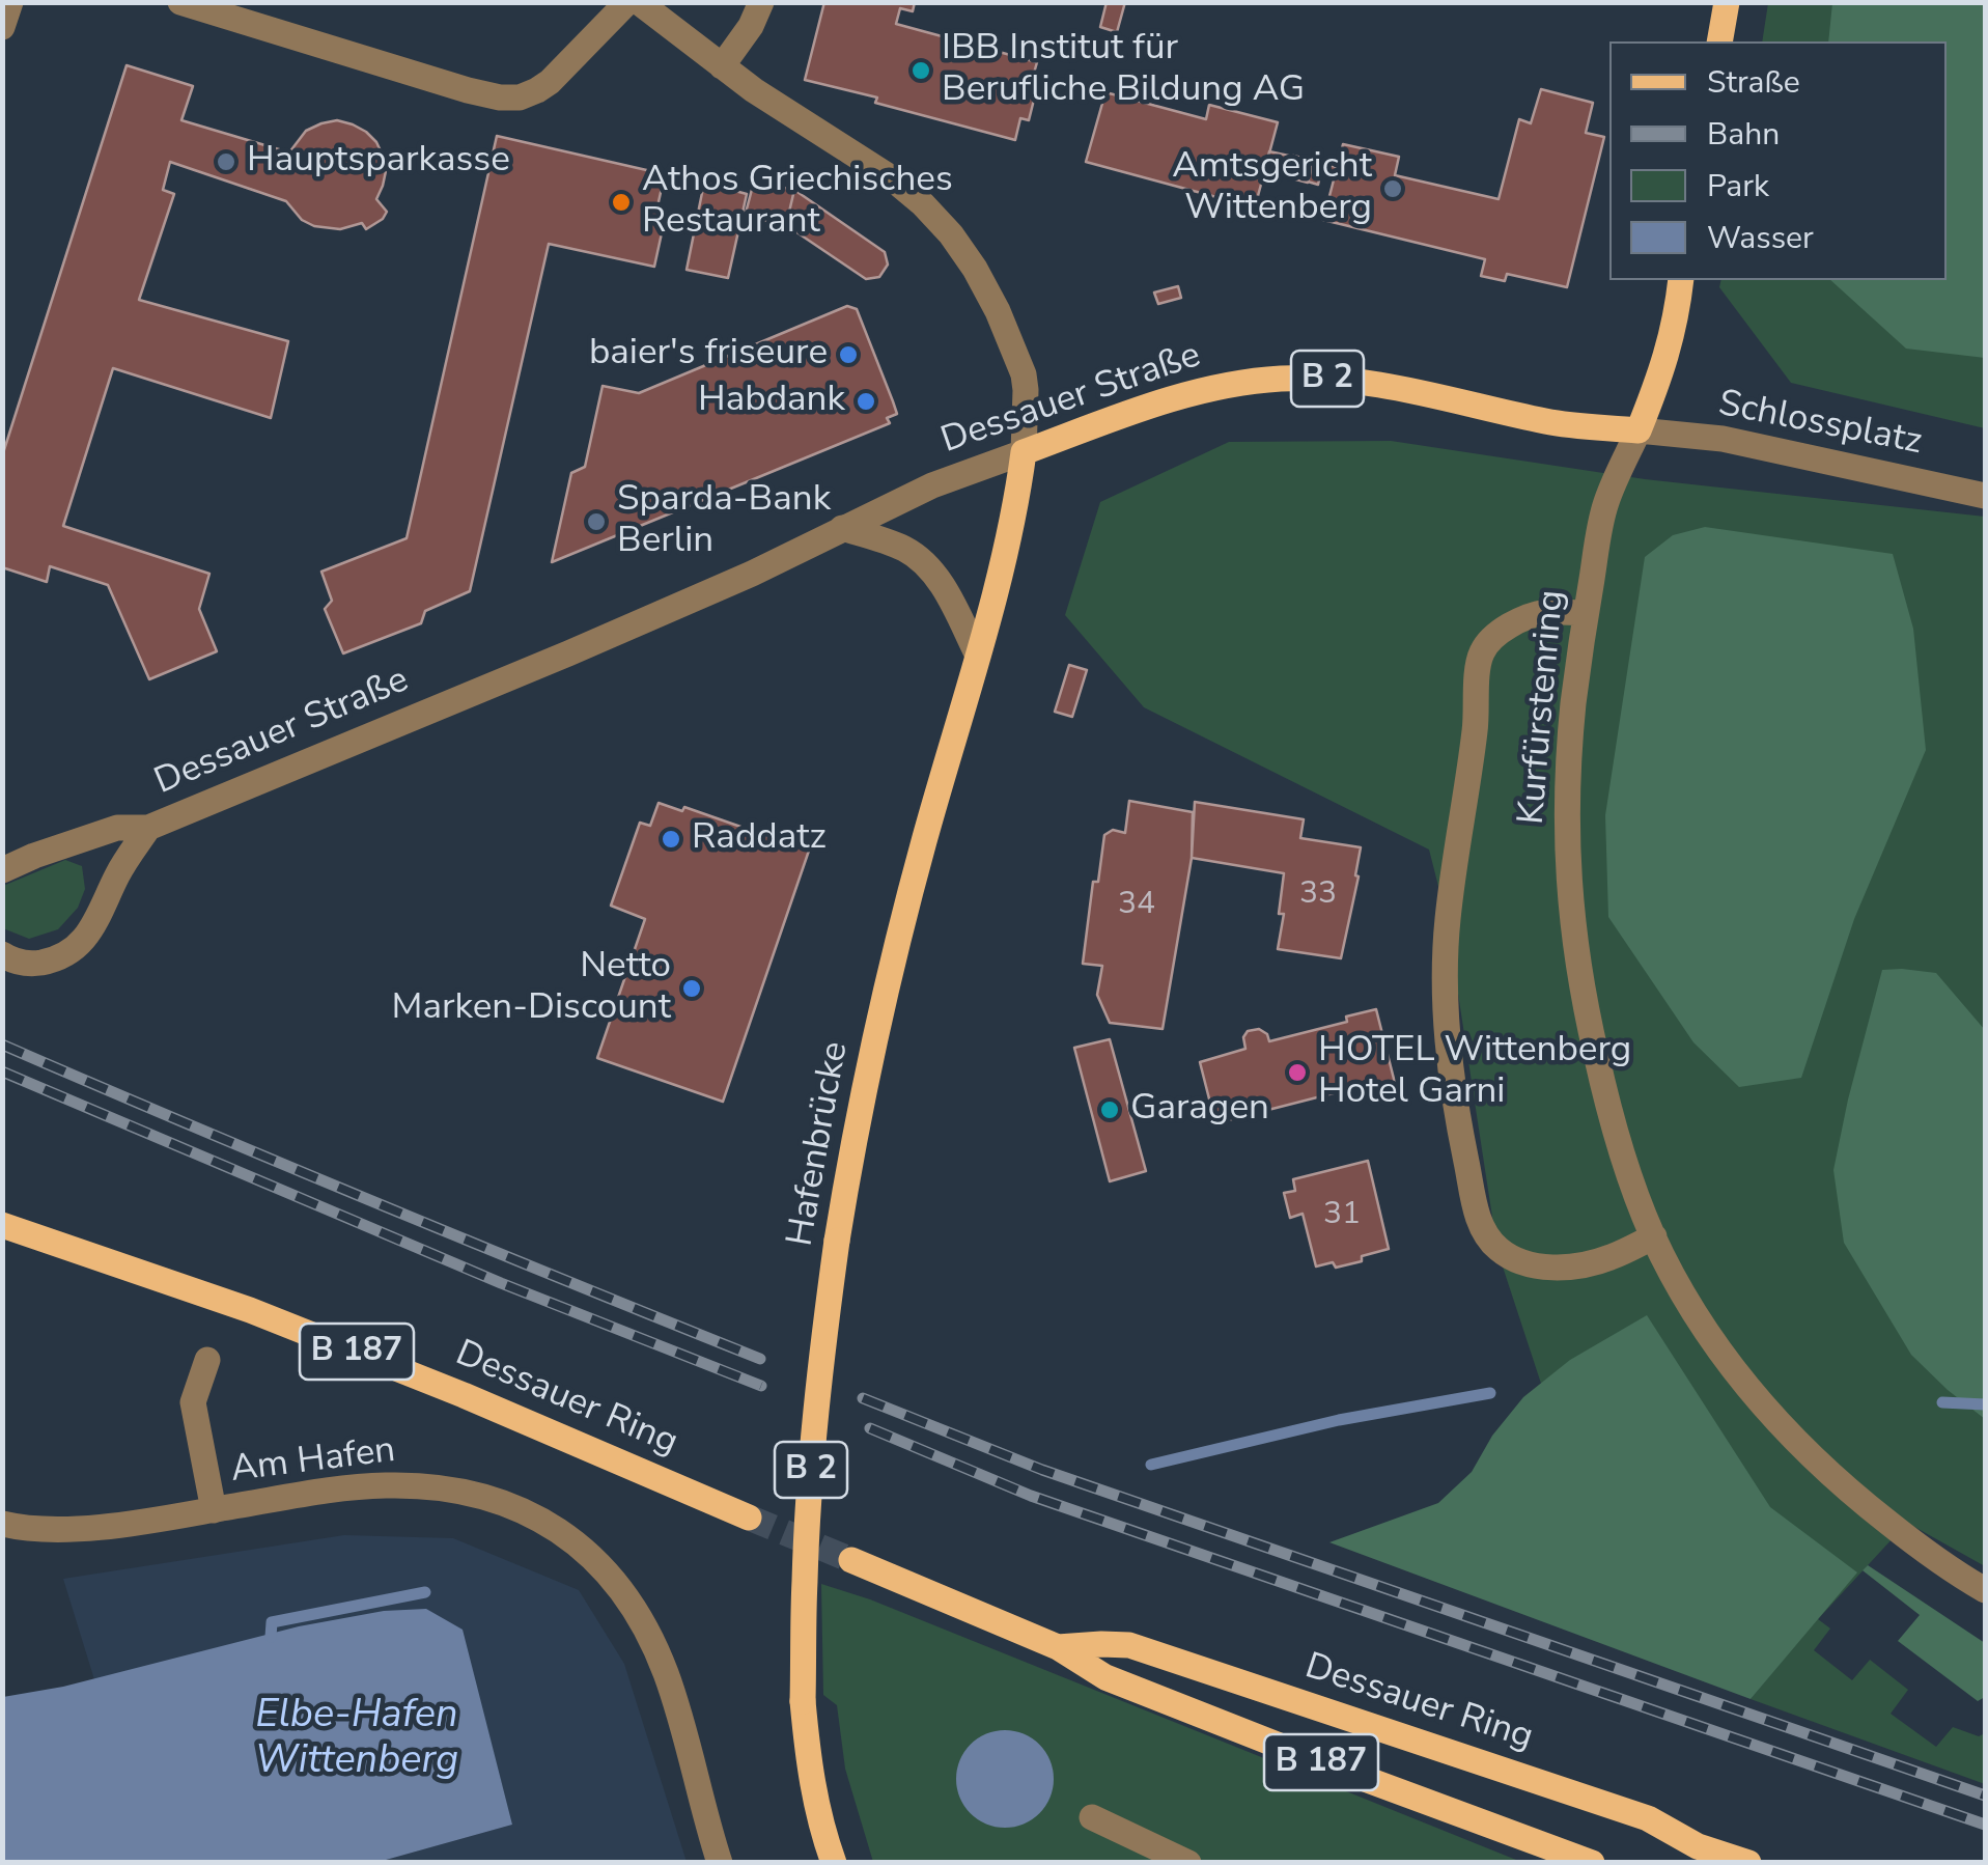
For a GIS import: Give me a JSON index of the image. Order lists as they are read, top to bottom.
{
  "streets": {
    "main road": [
      "B 2",
      "Dessauer Straße",
      "Hafenbrücke",
      "B 187",
      "Dessauer Ring"
    ],
    "street": ["Schlossplatz", "Kurfürstenring", "Am Hafen"]
  },
  "crossings": [
    ["Dessauer Straße", "Schlossplatz"],
    ["Dessauer Straße", "Kurfürstenring"],
    ["Dessauer Straße", "Hafenbrücke"],
    ["Schlossplatz", "Kurfürstenring"]
  ],
  "water": ["Elbe-Hafen Wittenberg"],
  "places": [
    "IBB Institut für Berufliche Bildung AG",
    "Hauptsparkasse",
    "Amtsgericht Wittenberg",
    "Athos Griechisches Restaurant",
    "baier's friseure",
    "Habdank",
    "Sparda-Bank Berlin",
    "Raddatz",
    "Netto Marken-Discount",
    "HOTEL Wittenberg Hotel Garni",
    "Garagen"
  ],
  "house_numbers": ["33", "34", "31"],
  "legend": [
    "Straße",
    "Bahn",
    "Park",
    "Wasser"
  ]
}
